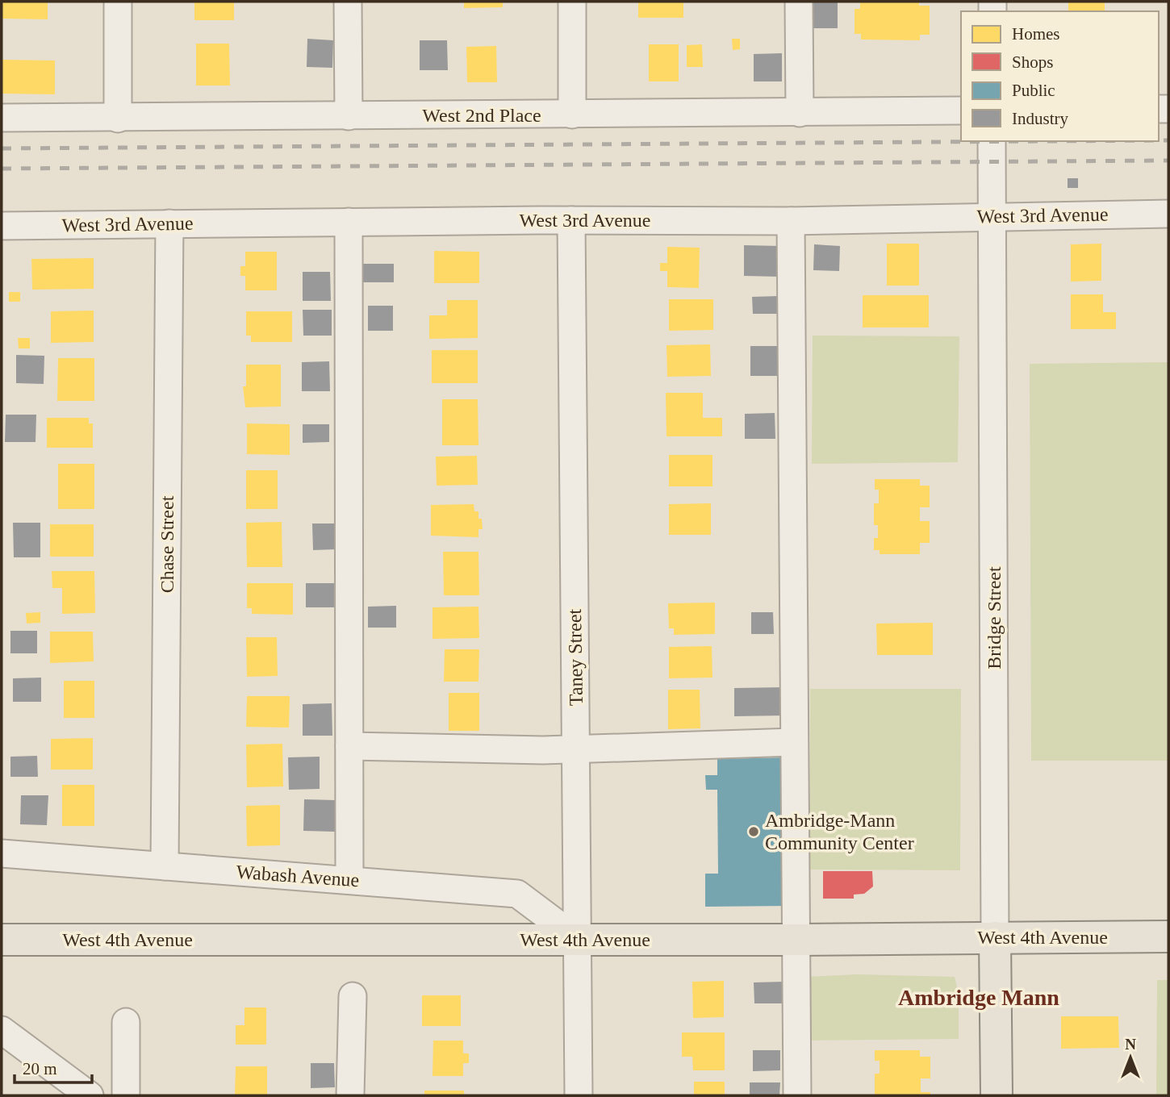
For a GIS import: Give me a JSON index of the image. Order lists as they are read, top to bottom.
{
  "streets": {
    "main road": ["Bridge Street", "West 4th Avenue"],
    "street": [
      "West 2nd Place",
      "West 3rd Avenue",
      "Chase Street",
      "Taney Street",
      "Wabash Avenue"
    ]
  },
  "crossings": [
    ["West 3rd Avenue", "Chase Street"],
    ["West 3rd Avenue", "Bridge Street"],
    ["West 3rd Avenue", "Taney Street"],
    ["Chase Street", "Wabash Avenue"],
    ["Bridge Street", "West 4th Avenue"],
    ["Taney Street", "Wabash Avenue"],
    ["Taney Street", "West 4th Avenue"],
    ["Wabash Avenue", "West 4th Avenue"]
  ],
  "districts": ["Ambridge Mann"],
  "places": ["Ambridge-Mann Community Center"],
  "legend": [
    "Homes",
    "Shops",
    "Public",
    "Industry"
  ],
  "scale_bar": "20 m",
  "north": "top"
}
